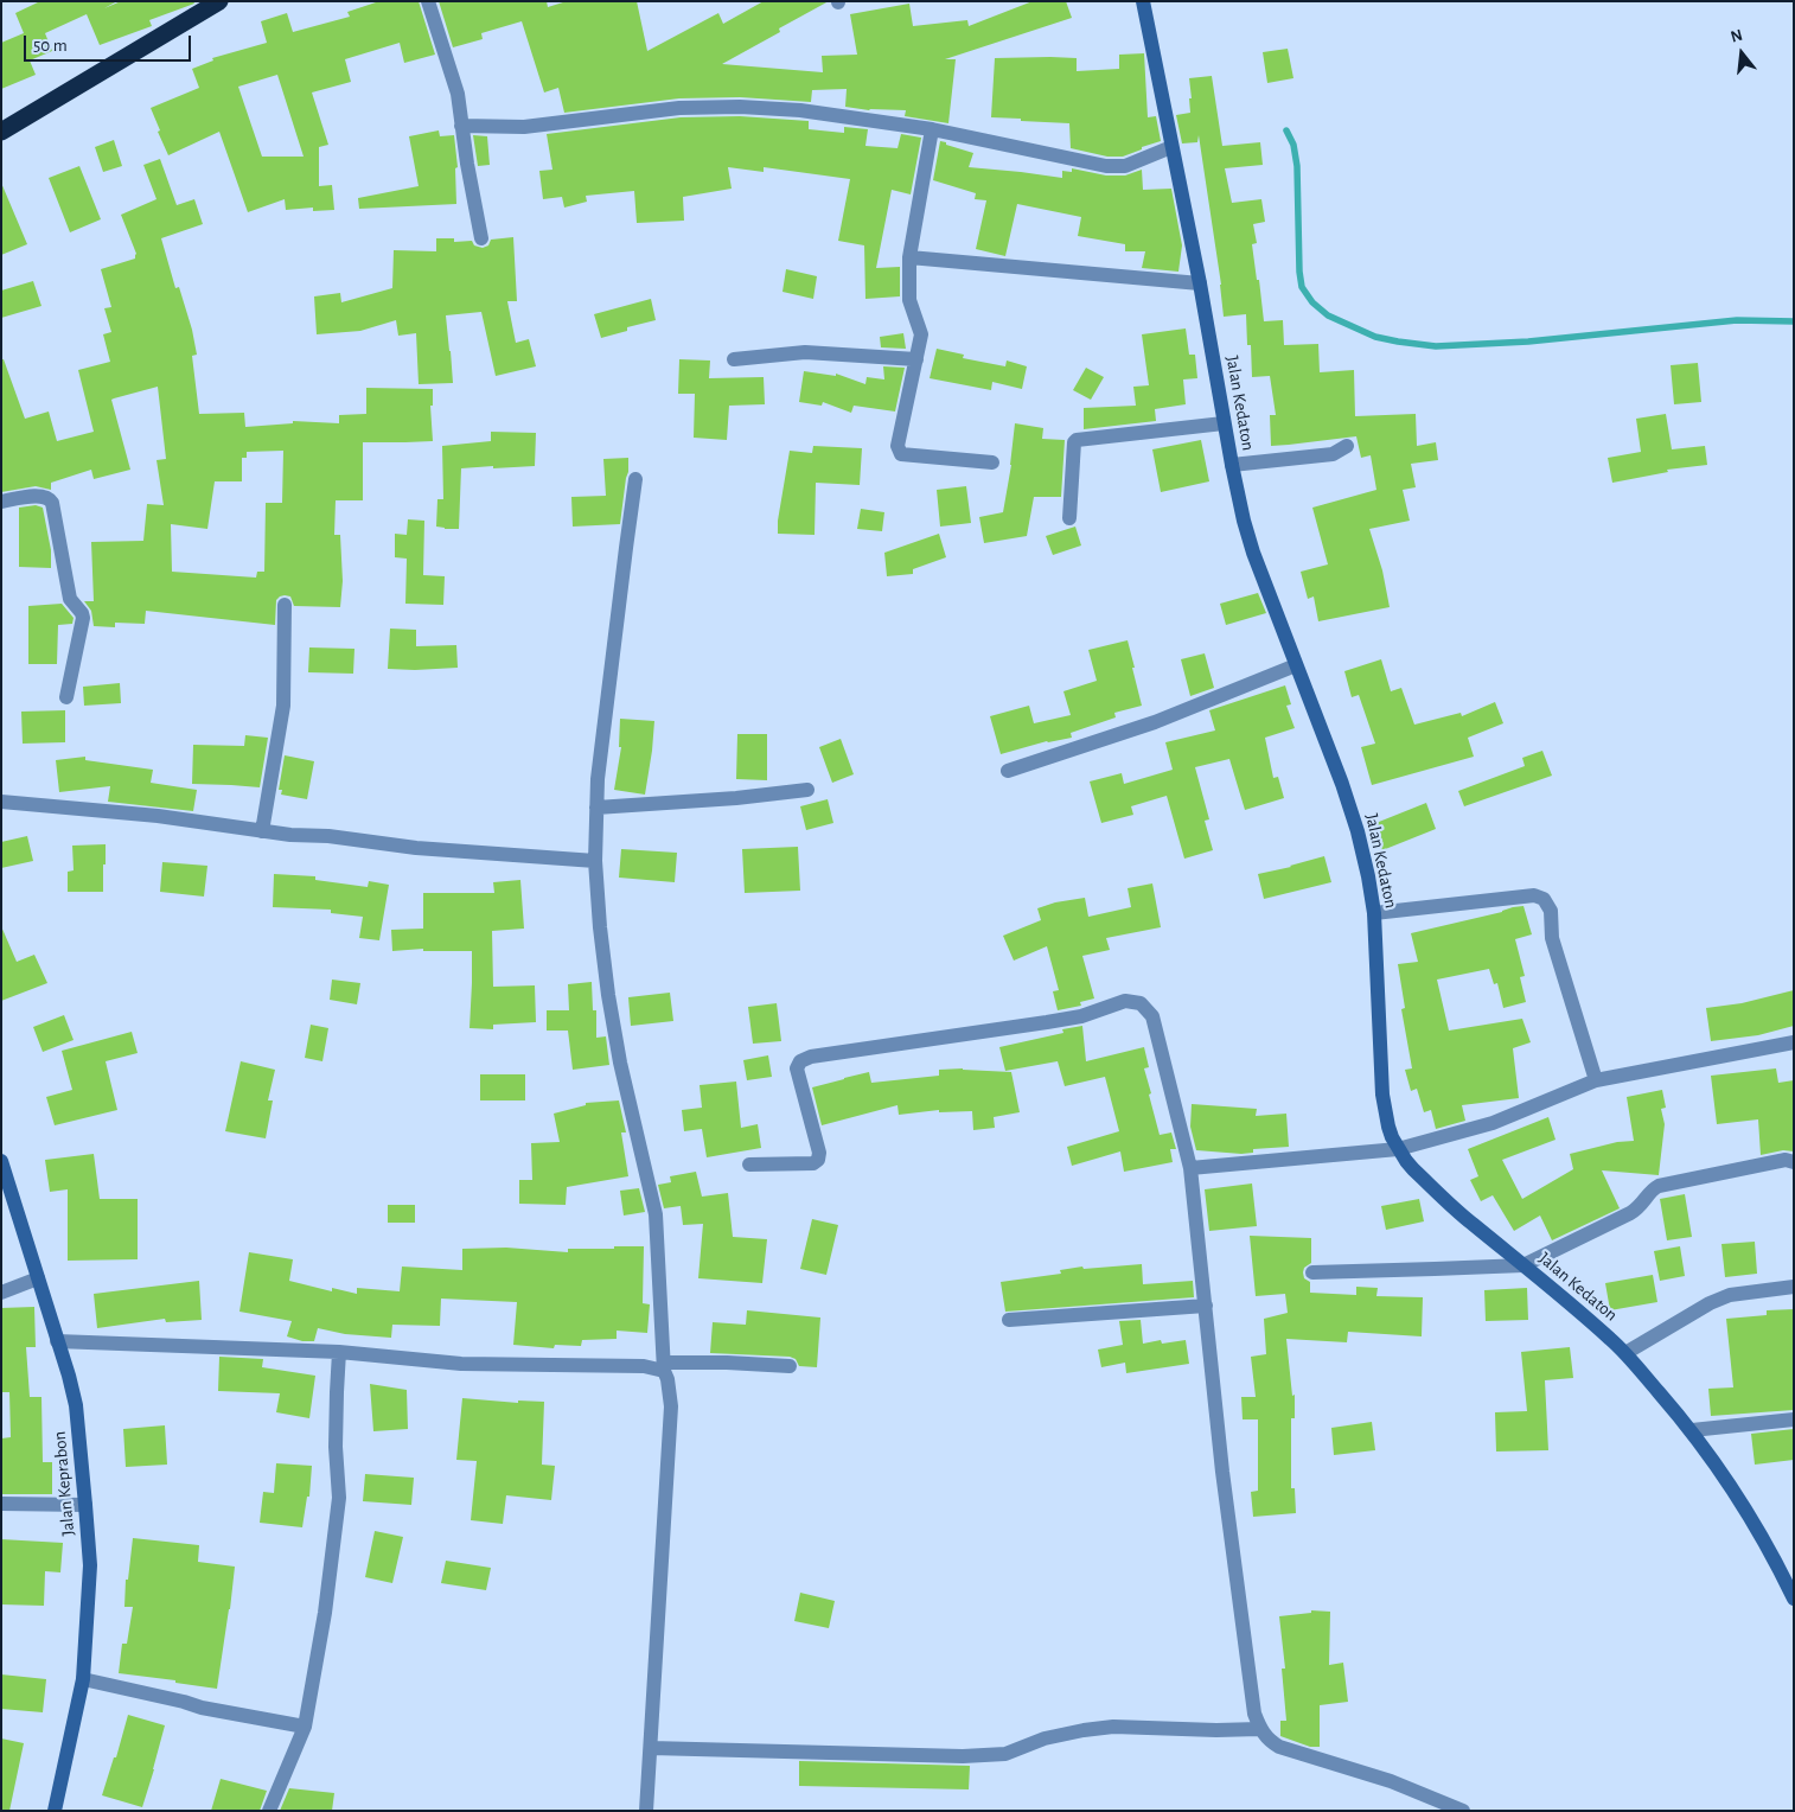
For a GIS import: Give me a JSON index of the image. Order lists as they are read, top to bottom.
{
  "streets": {
    "street": ["Jalan Kedaton", "Jalan Keprabon"]
  },
  "scale_bar": "50 m",
  "north": "top"
}
